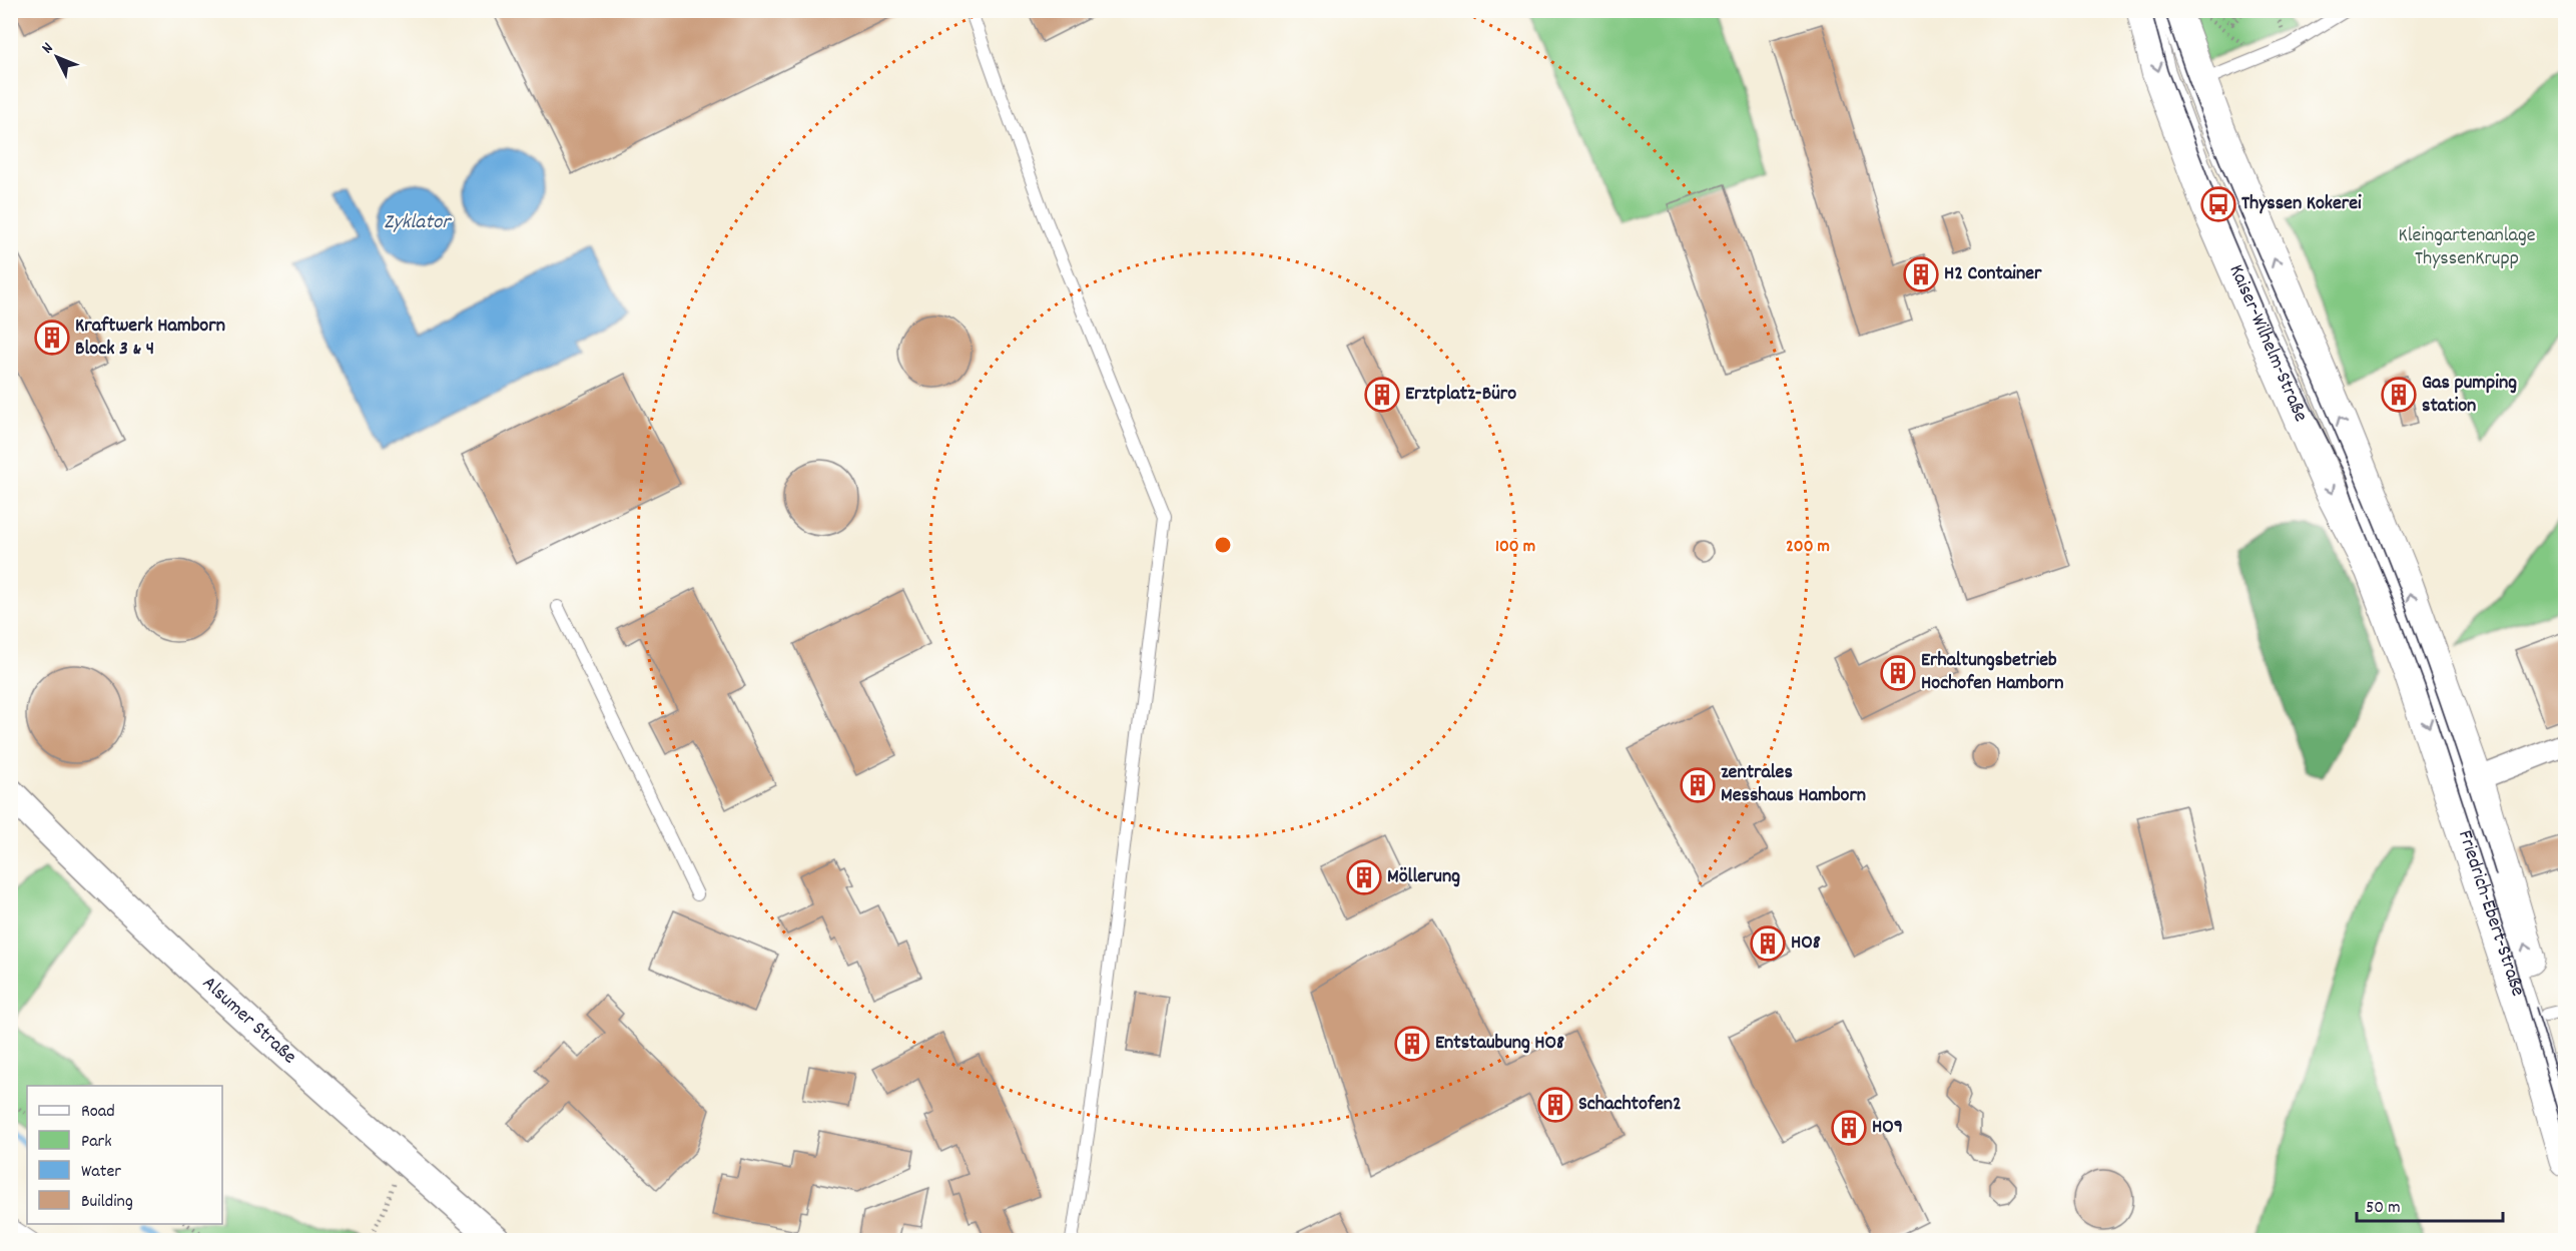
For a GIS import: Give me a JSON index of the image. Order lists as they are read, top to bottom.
{
  "streets": {
    "main road": ["Kaiser-Wilhelm-Straße", "Friedrich-Ebert-Straße"],
    "street": ["Alsumer Straße"]
  },
  "crossings": [
    ["Kaiser-Wilhelm-Straße", "Friedrich-Ebert-Straße"]
  ],
  "water": ["Zyklator"],
  "parks": ["Kleingartenanlage ThyssenKrupp"],
  "places": {
    "bus stop": ["Thyssen Kokerei"],
    "building": [
      "H2 Container",
      "Kraftwerk Hamborn Block 3 & 4",
      "Erztplatz-Büro",
      "Gas pumping station",
      "Erhaltungsbetrieb Hochofen Hamborn",
      "zentrales Messhaus Hamborn",
      "Möllerung",
      "HO8",
      "Entstaubung HO8",
      "Schachtofen2",
      "HO9"
    ]
  },
  "legend": [
    "Road",
    "Park",
    "Water",
    "Building"
  ],
  "scale_bar": "50 m",
  "north": "top left",
  "rings": ["100 m", "200 m"]
}
